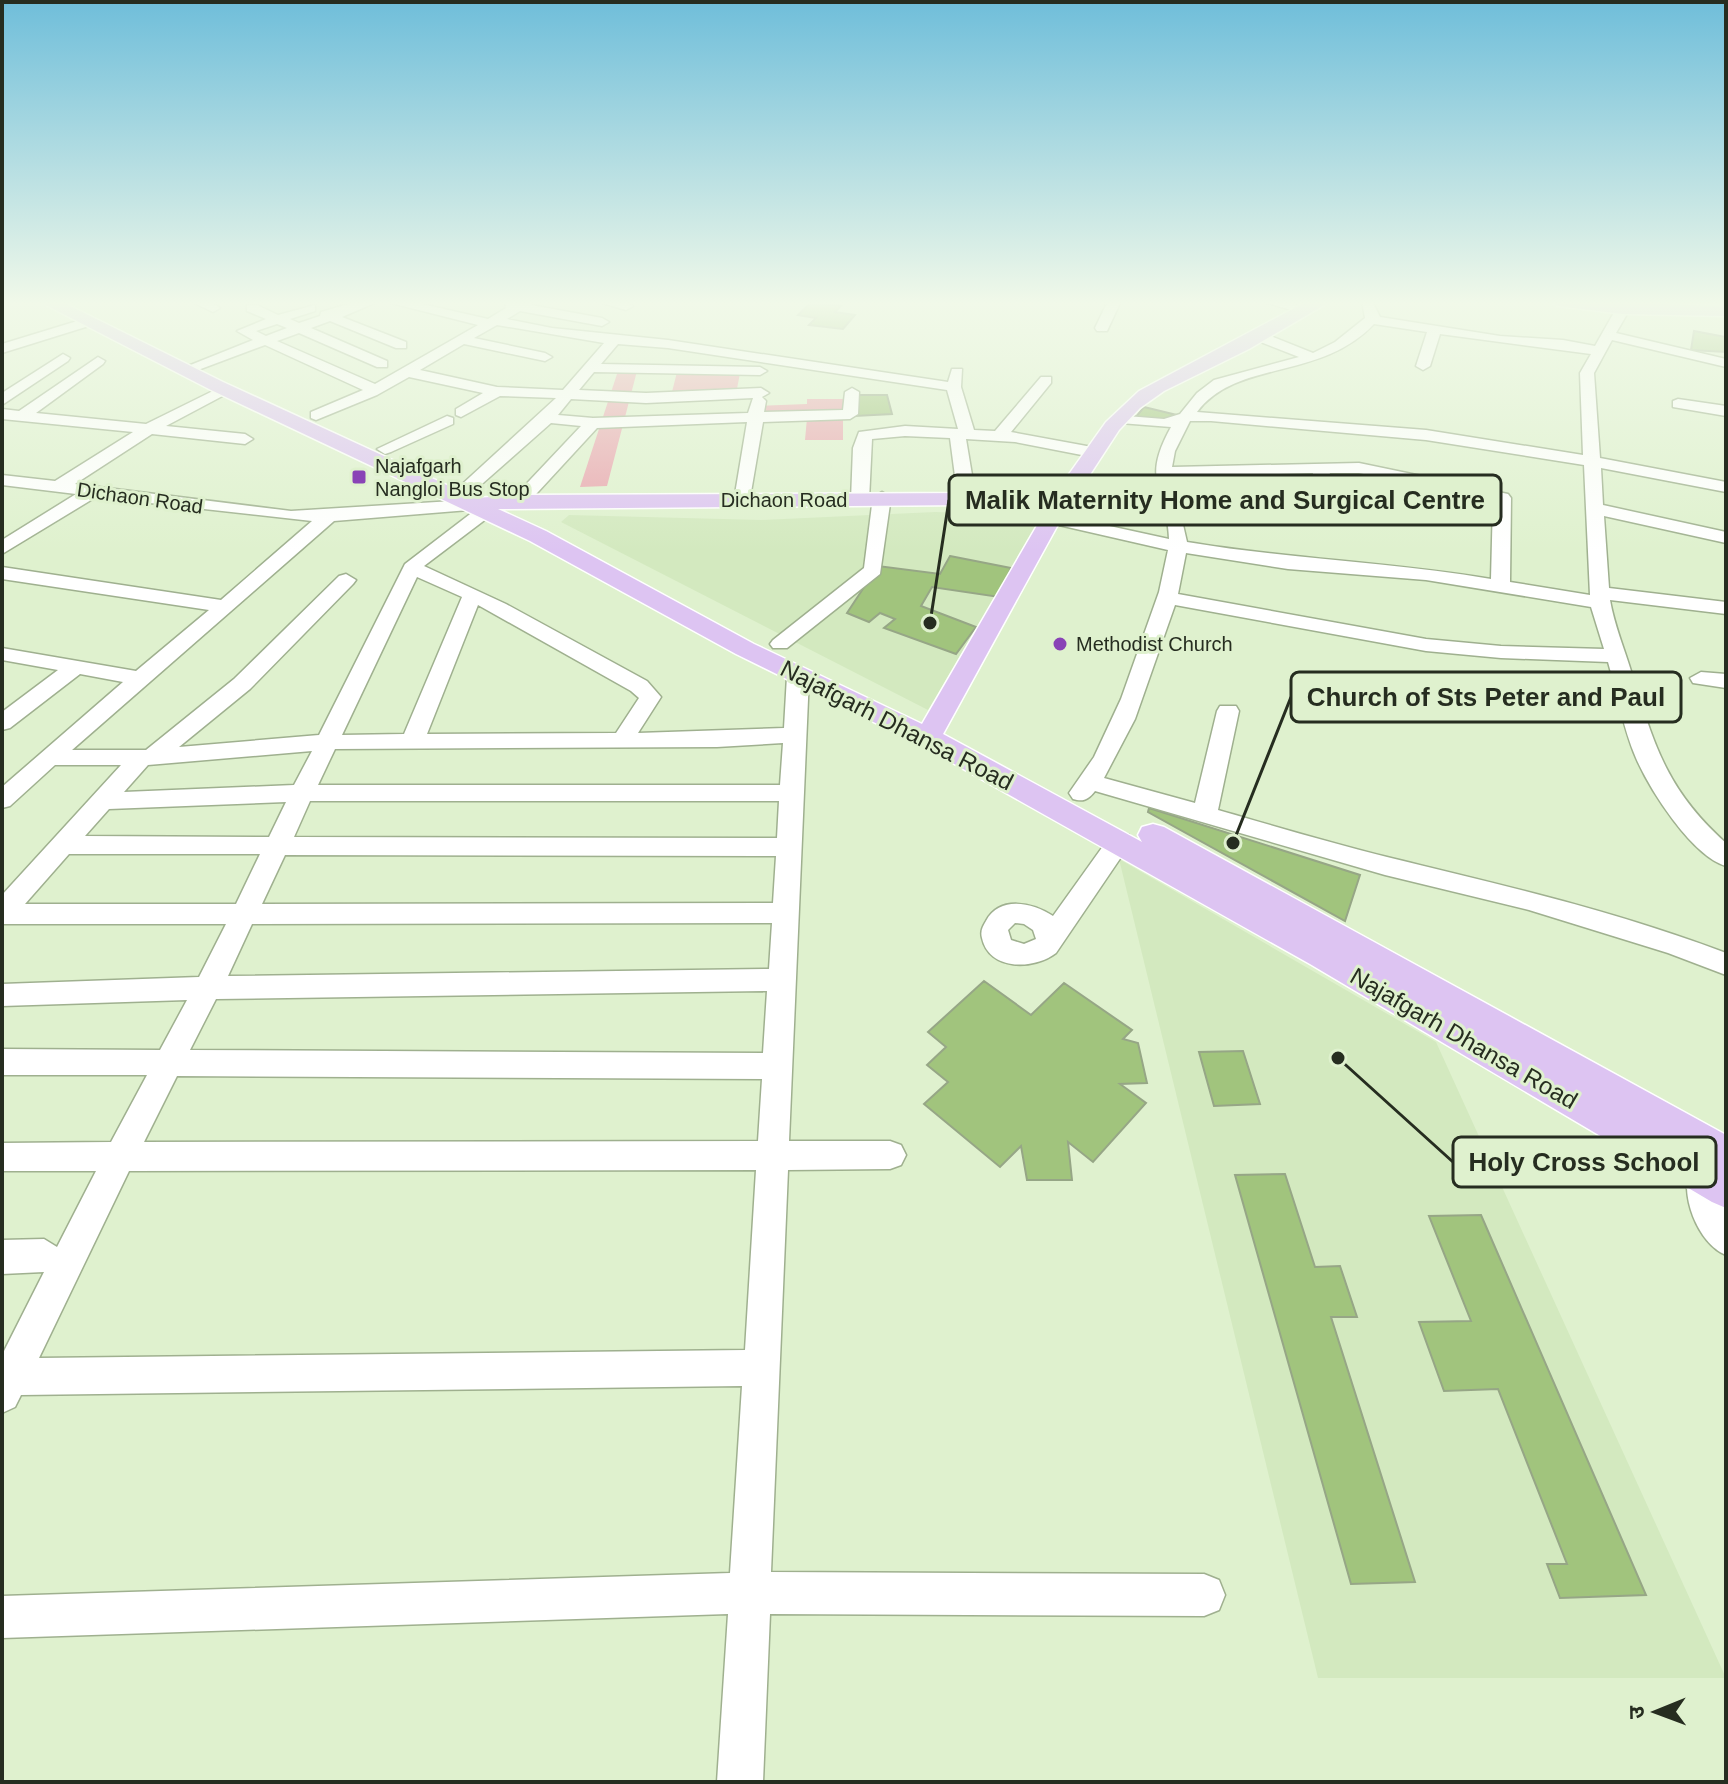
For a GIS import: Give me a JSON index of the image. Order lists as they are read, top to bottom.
{
  "streets": {
    "main road": ["Dichaon Road", "Najafgarh Dhansa Road"]
  },
  "crossings": [
    ["Dichaon Road", "Najafgarh Dhansa Road"]
  ],
  "places": {
    "transit": ["Najafgarh Nangloi Bus Stop"],
    "other": [
      "Malik Maternity Home and Surgical Centre",
      "Methodist Church",
      "Church of Sts Peter and Paul",
      "Holy Cross School"
    ]
  },
  "north": "left"
}
